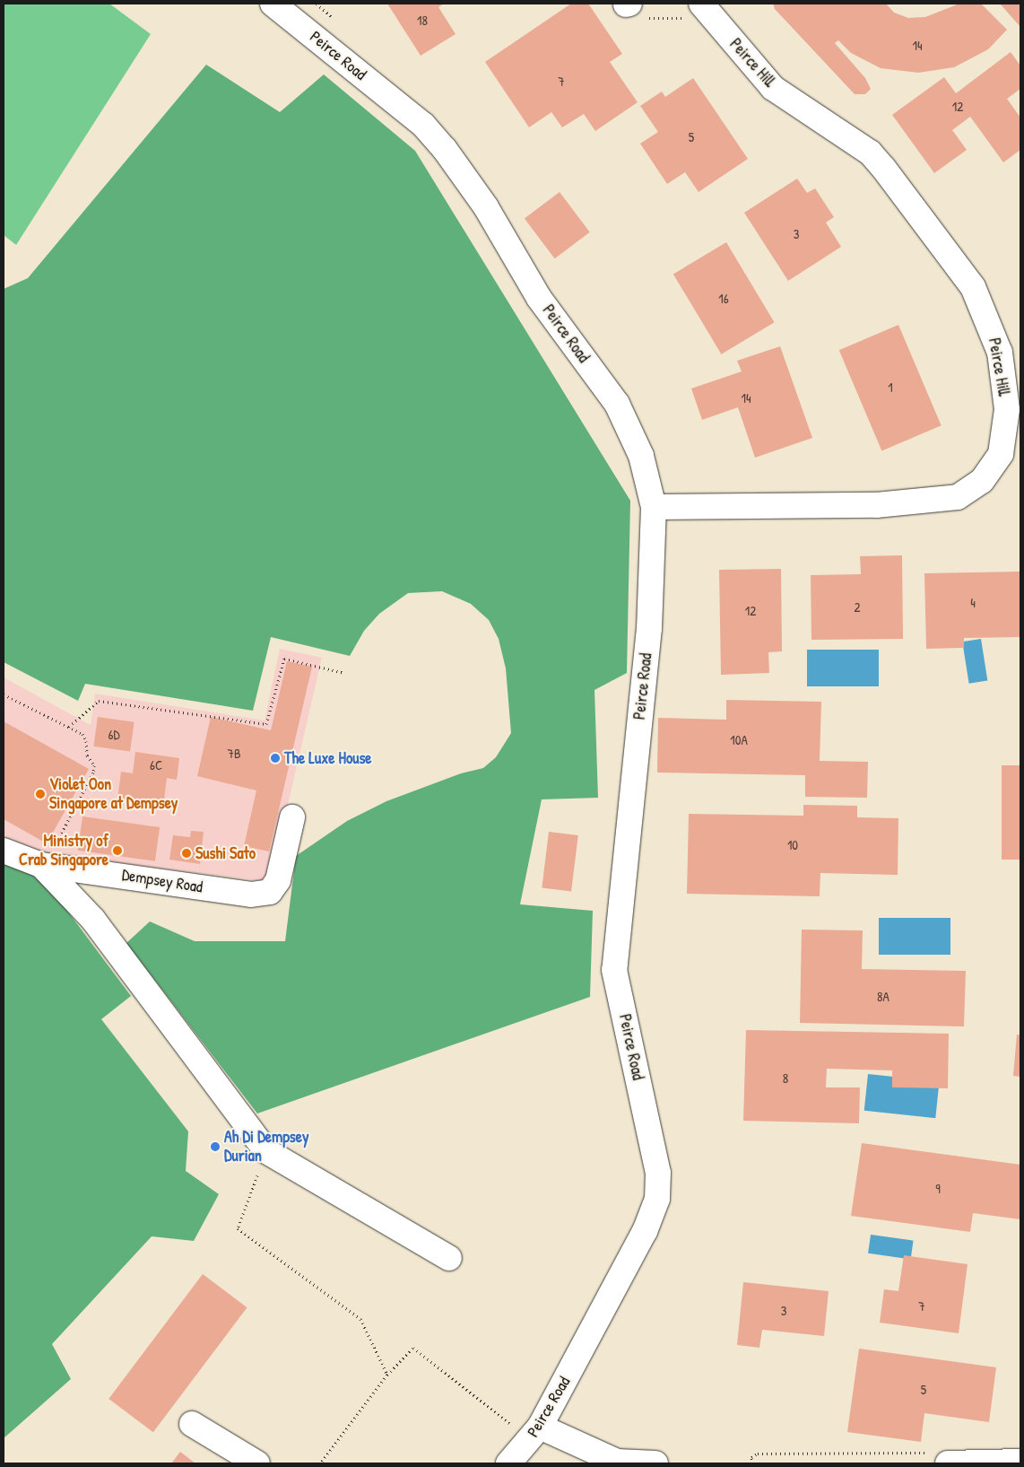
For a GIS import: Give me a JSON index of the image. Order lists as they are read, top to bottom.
{
  "streets": {
    "street": ["Peirce Road", "Peirce Hill", "Dempsey Road"]
  },
  "crossings": [
    ["Peirce Road", "Peirce Hill"]
  ],
  "places": [
    "The Luxe House",
    "Violet Oon Singapore at Dempsey",
    "Ministry of Crab Singapore",
    "Sushi Sato",
    "Ah Di Dempsey Durian"
  ],
  "house_numbers": [
    "18",
    "14",
    "7",
    "12",
    "5",
    "3",
    "16",
    "1",
    "14",
    "4",
    "2",
    "12",
    "6D",
    "10A",
    "7B",
    "6C",
    "10",
    "8A",
    "8",
    "9",
    "7",
    "3",
    "5"
  ]
}
